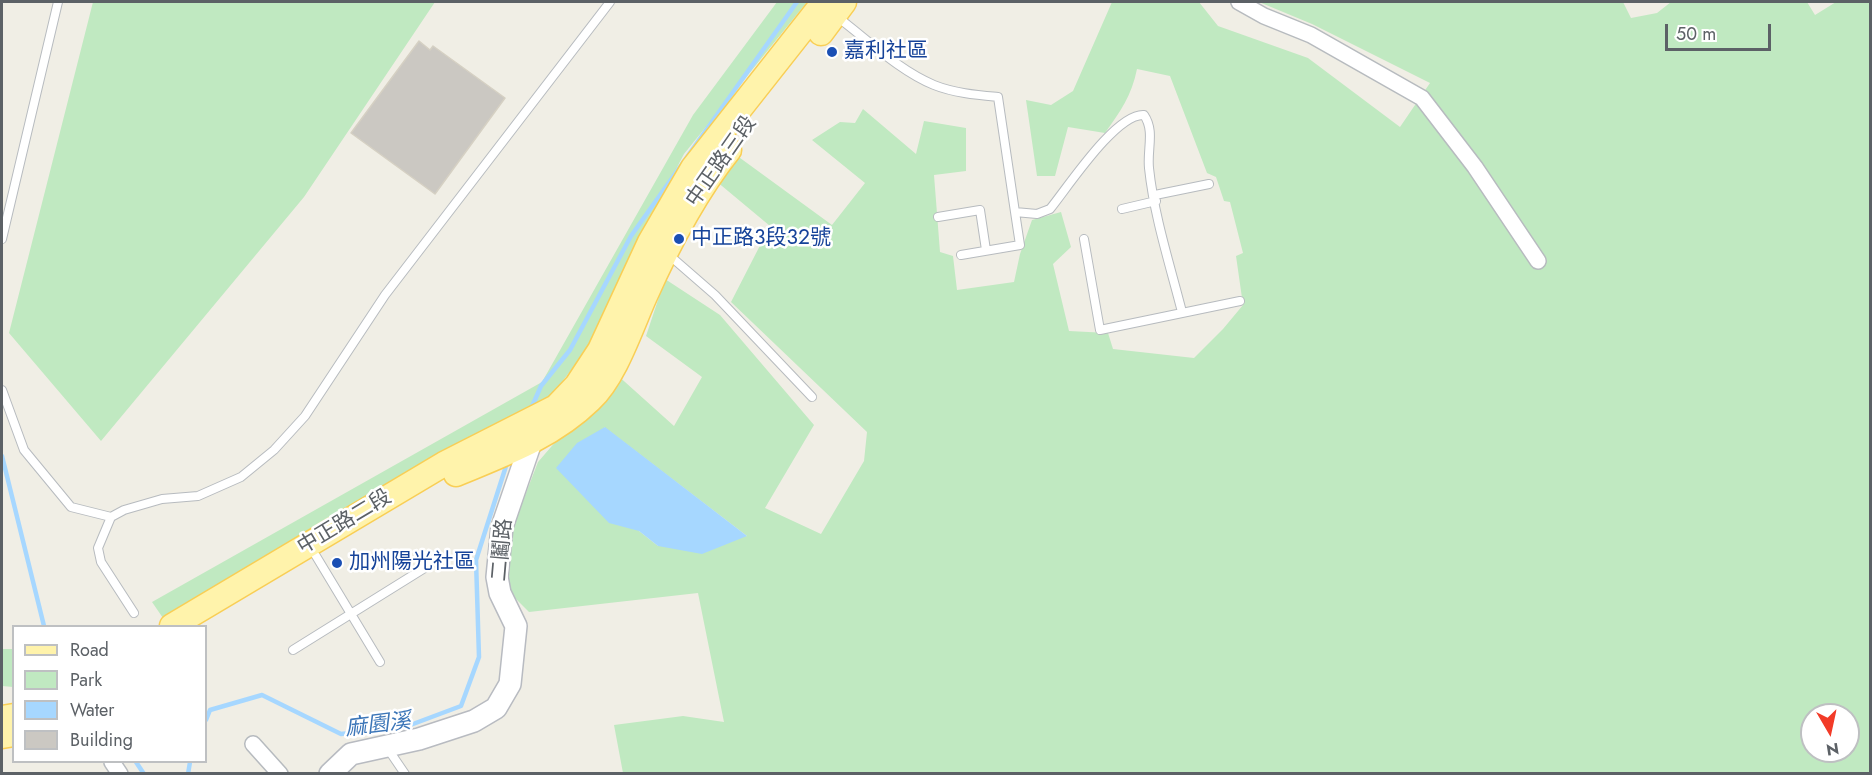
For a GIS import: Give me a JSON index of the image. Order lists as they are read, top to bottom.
{
  "streets": {
    "main road": ["中正路三段", "中正路二段"],
    "street": ["二鬮路"]
  },
  "crossings": [
    ["中正路三段", "中正路二段"],
    ["中正路三段", "二鬮路"],
    ["中正路二段", "二鬮路"]
  ],
  "water": ["麻園溪"],
  "places": ["嘉利社區", "中正路3段32號", "加州陽光社區"],
  "legend": [
    "Road",
    "Park",
    "Water",
    "Building"
  ],
  "scale_bar": "50 m",
  "north": "bottom"
}
